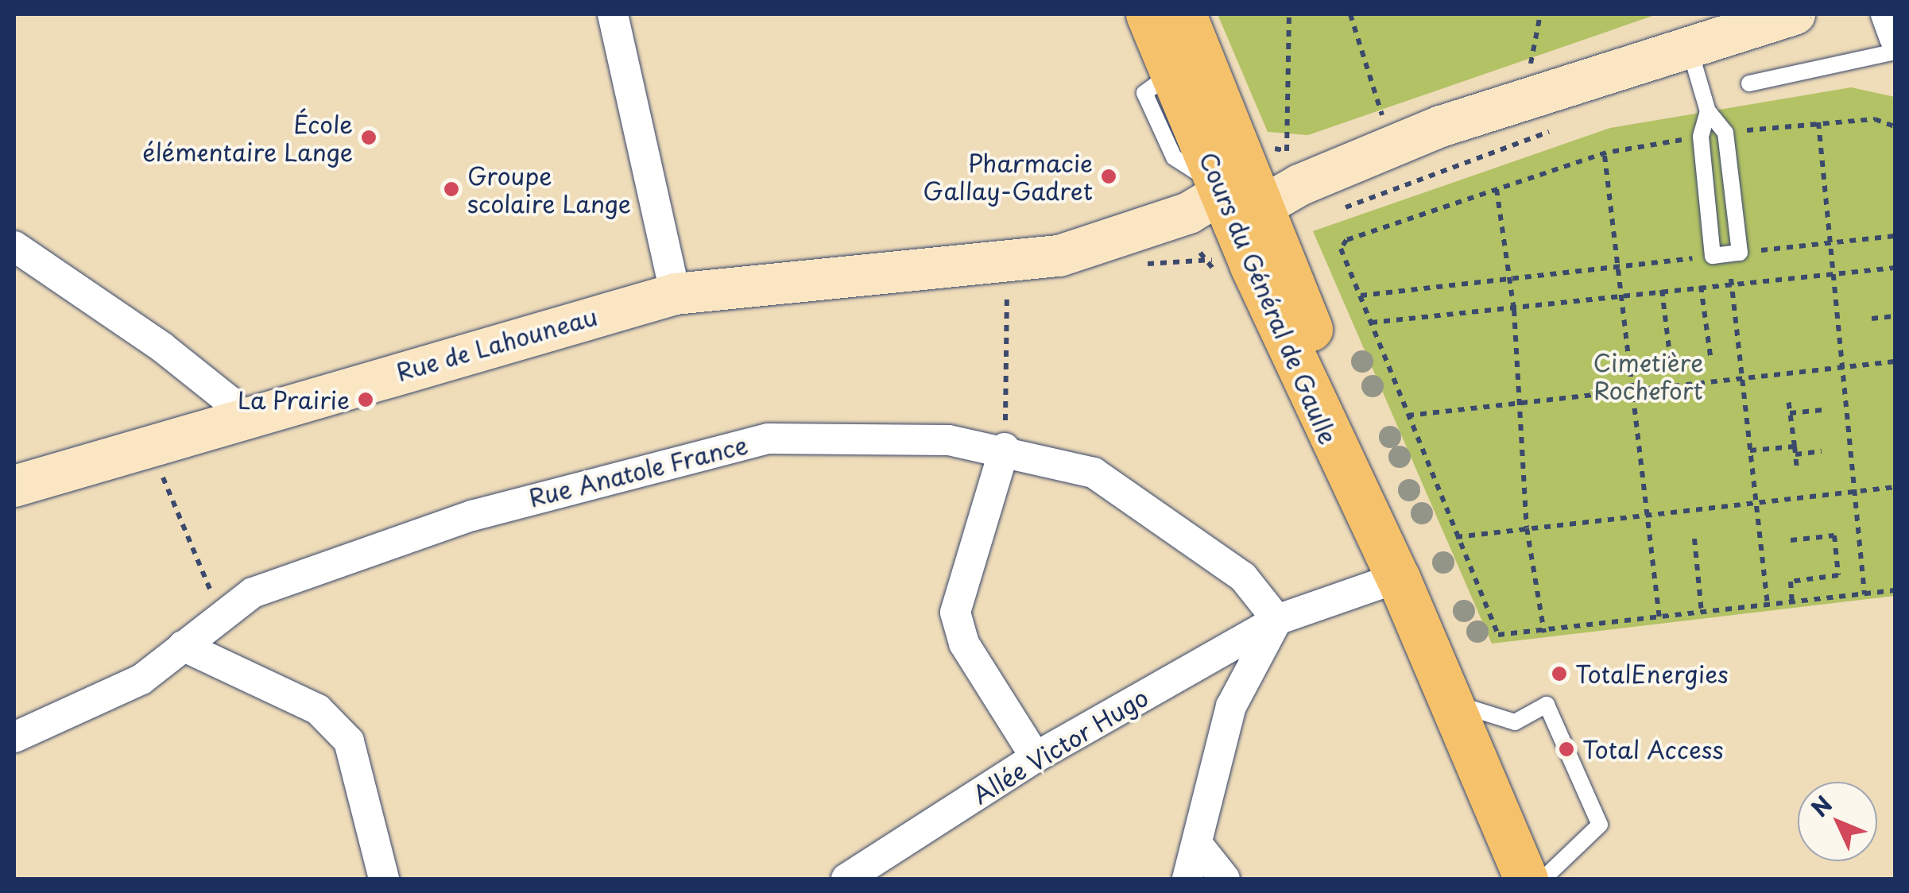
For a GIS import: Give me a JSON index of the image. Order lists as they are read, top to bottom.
{
  "streets": {
    "main road": ["Cours du Général de Gaulle"],
    "street": ["Rue de Lahouneau", "Rue Anatole France", "Allée Victor Hugo"]
  },
  "crossings": [
    ["Cours du Général de Gaulle", "Rue de Lahouneau"],
    ["Rue Anatole France", "Allée Victor Hugo"]
  ],
  "parks": ["Cimetière Rochefort"],
  "places": [
    "École élémentaire Lange",
    "Pharmacie Gallay-Gadret",
    "Groupe scolaire Lange",
    "La Prairie",
    "TotalEnergies",
    "Total Access"
  ],
  "north": "top left"
}
